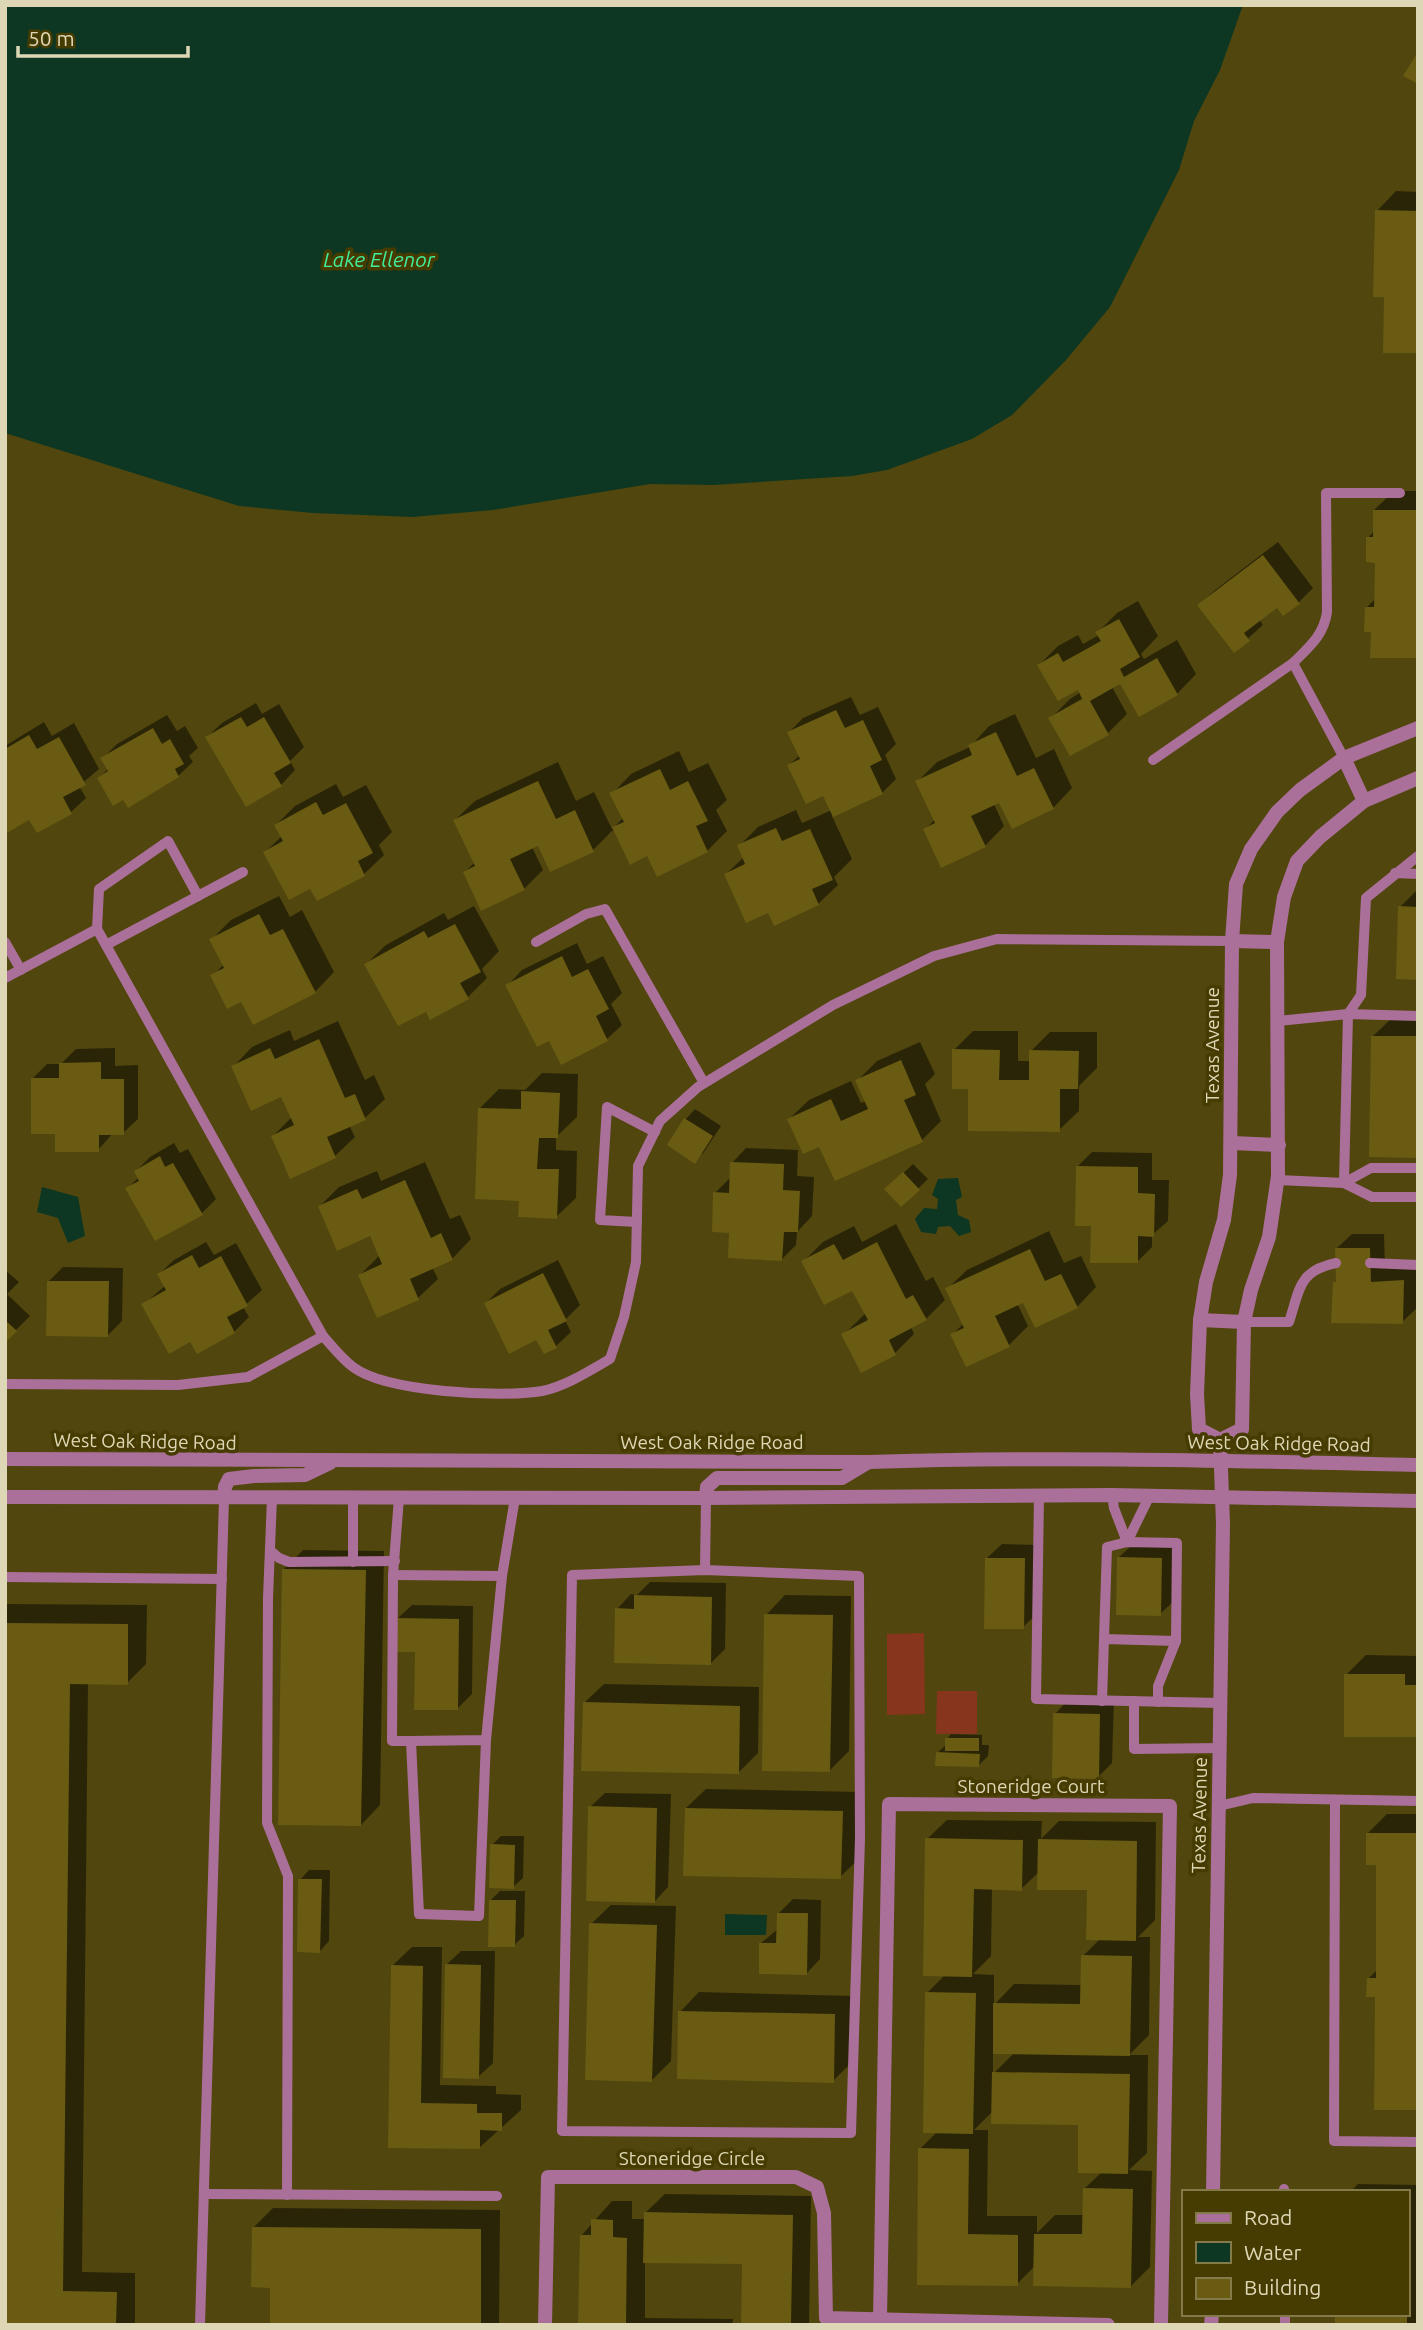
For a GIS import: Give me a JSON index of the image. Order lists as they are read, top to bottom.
{
  "streets": {
    "street": [
      "Texas Avenue",
      "West Oak Ridge Road",
      "Stoneridge Court",
      "Stoneridge Circle"
    ]
  },
  "crossings": [
    ["Texas Avenue", "West Oak Ridge Road"]
  ],
  "water": ["Lake Ellenor"],
  "legend": ["Road", "Water", "Building"],
  "scale_bar": "50 m"
}
